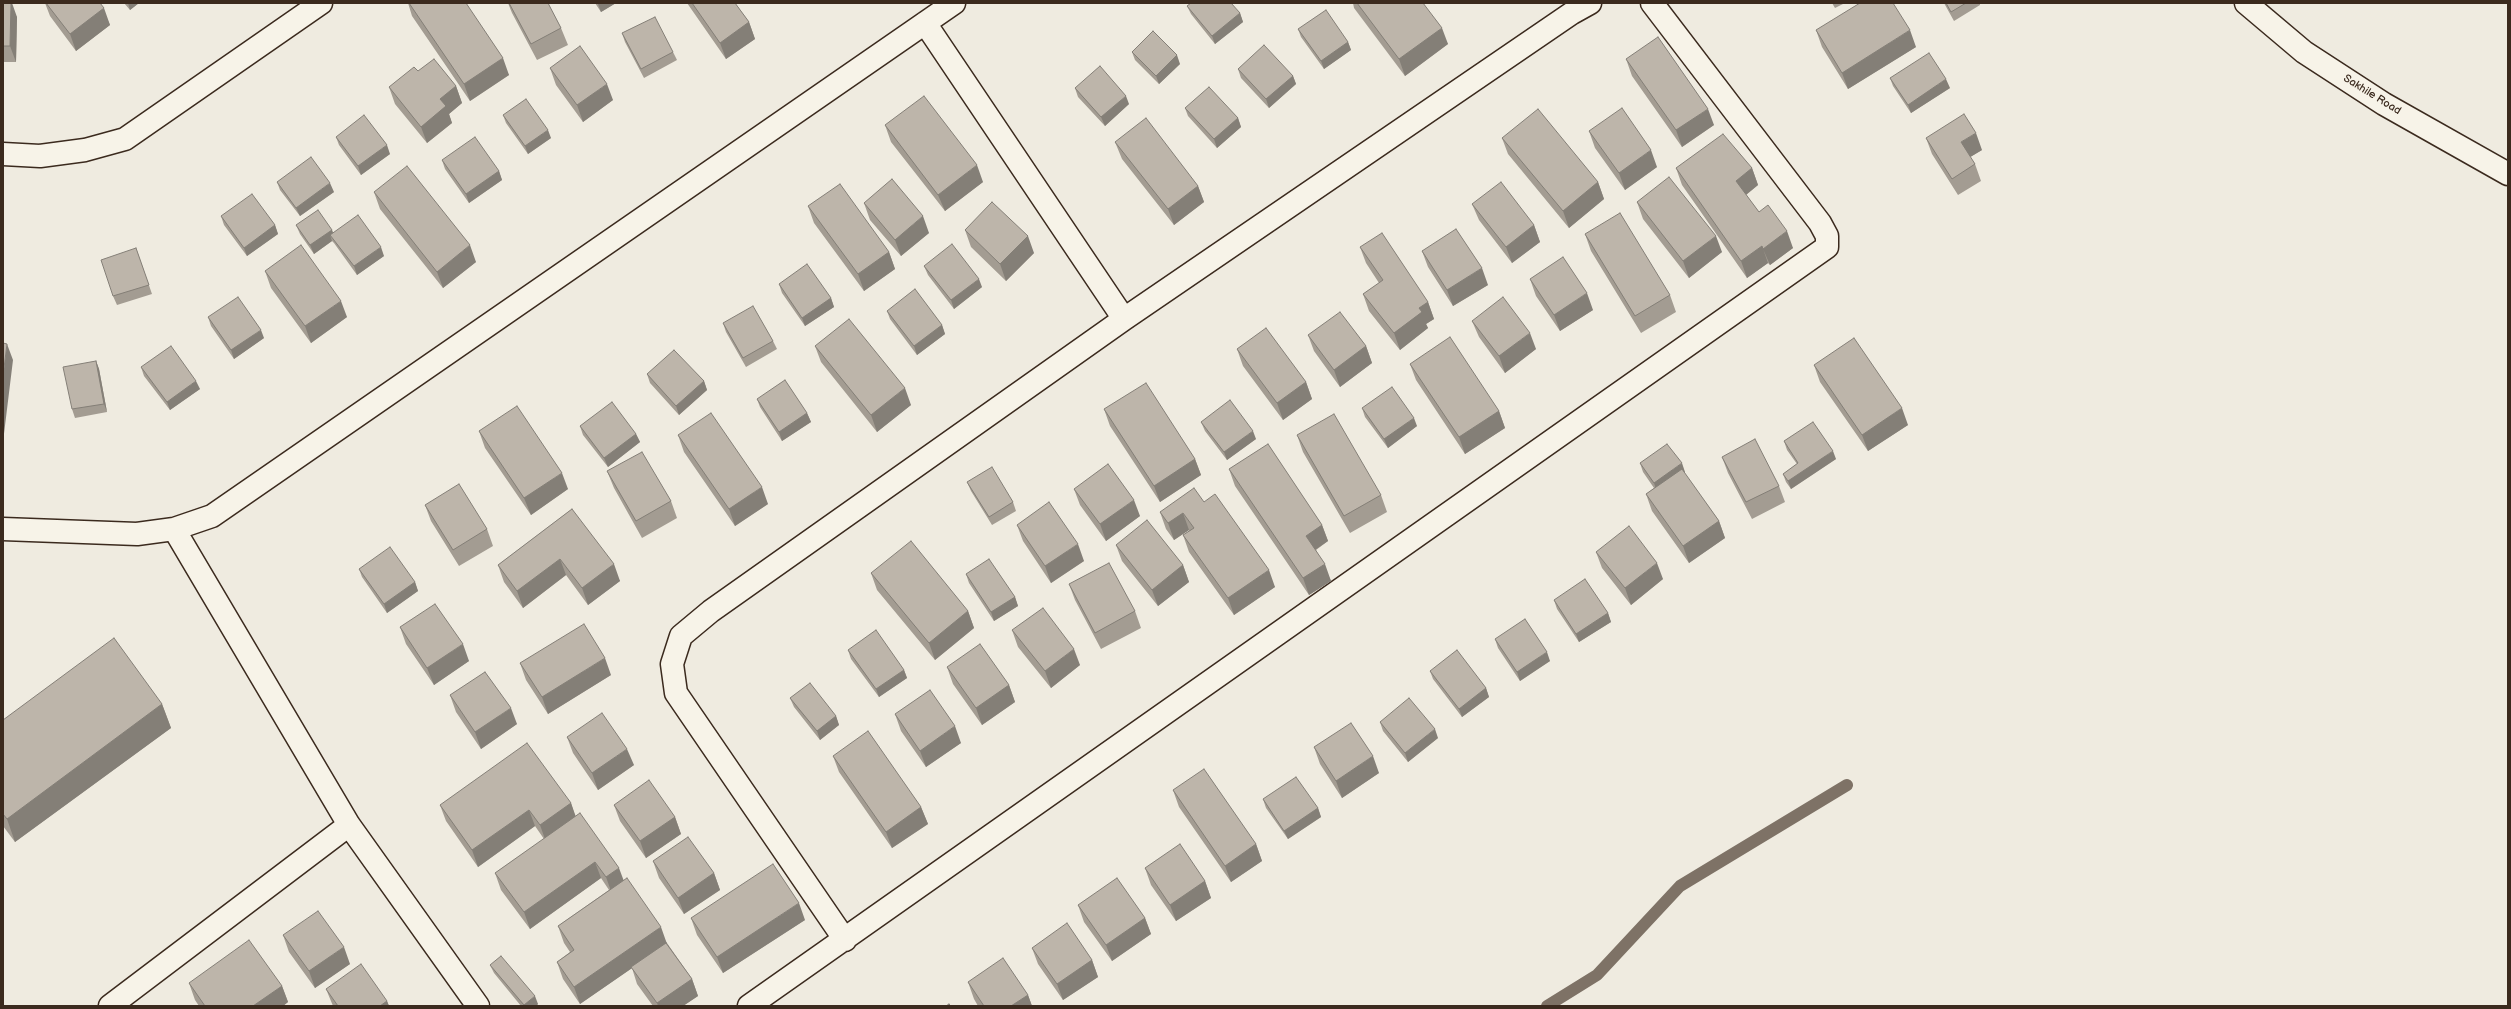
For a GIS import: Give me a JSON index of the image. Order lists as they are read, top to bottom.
{
  "streets": {
    "street": ["Sakhile Road"]
  }
}
